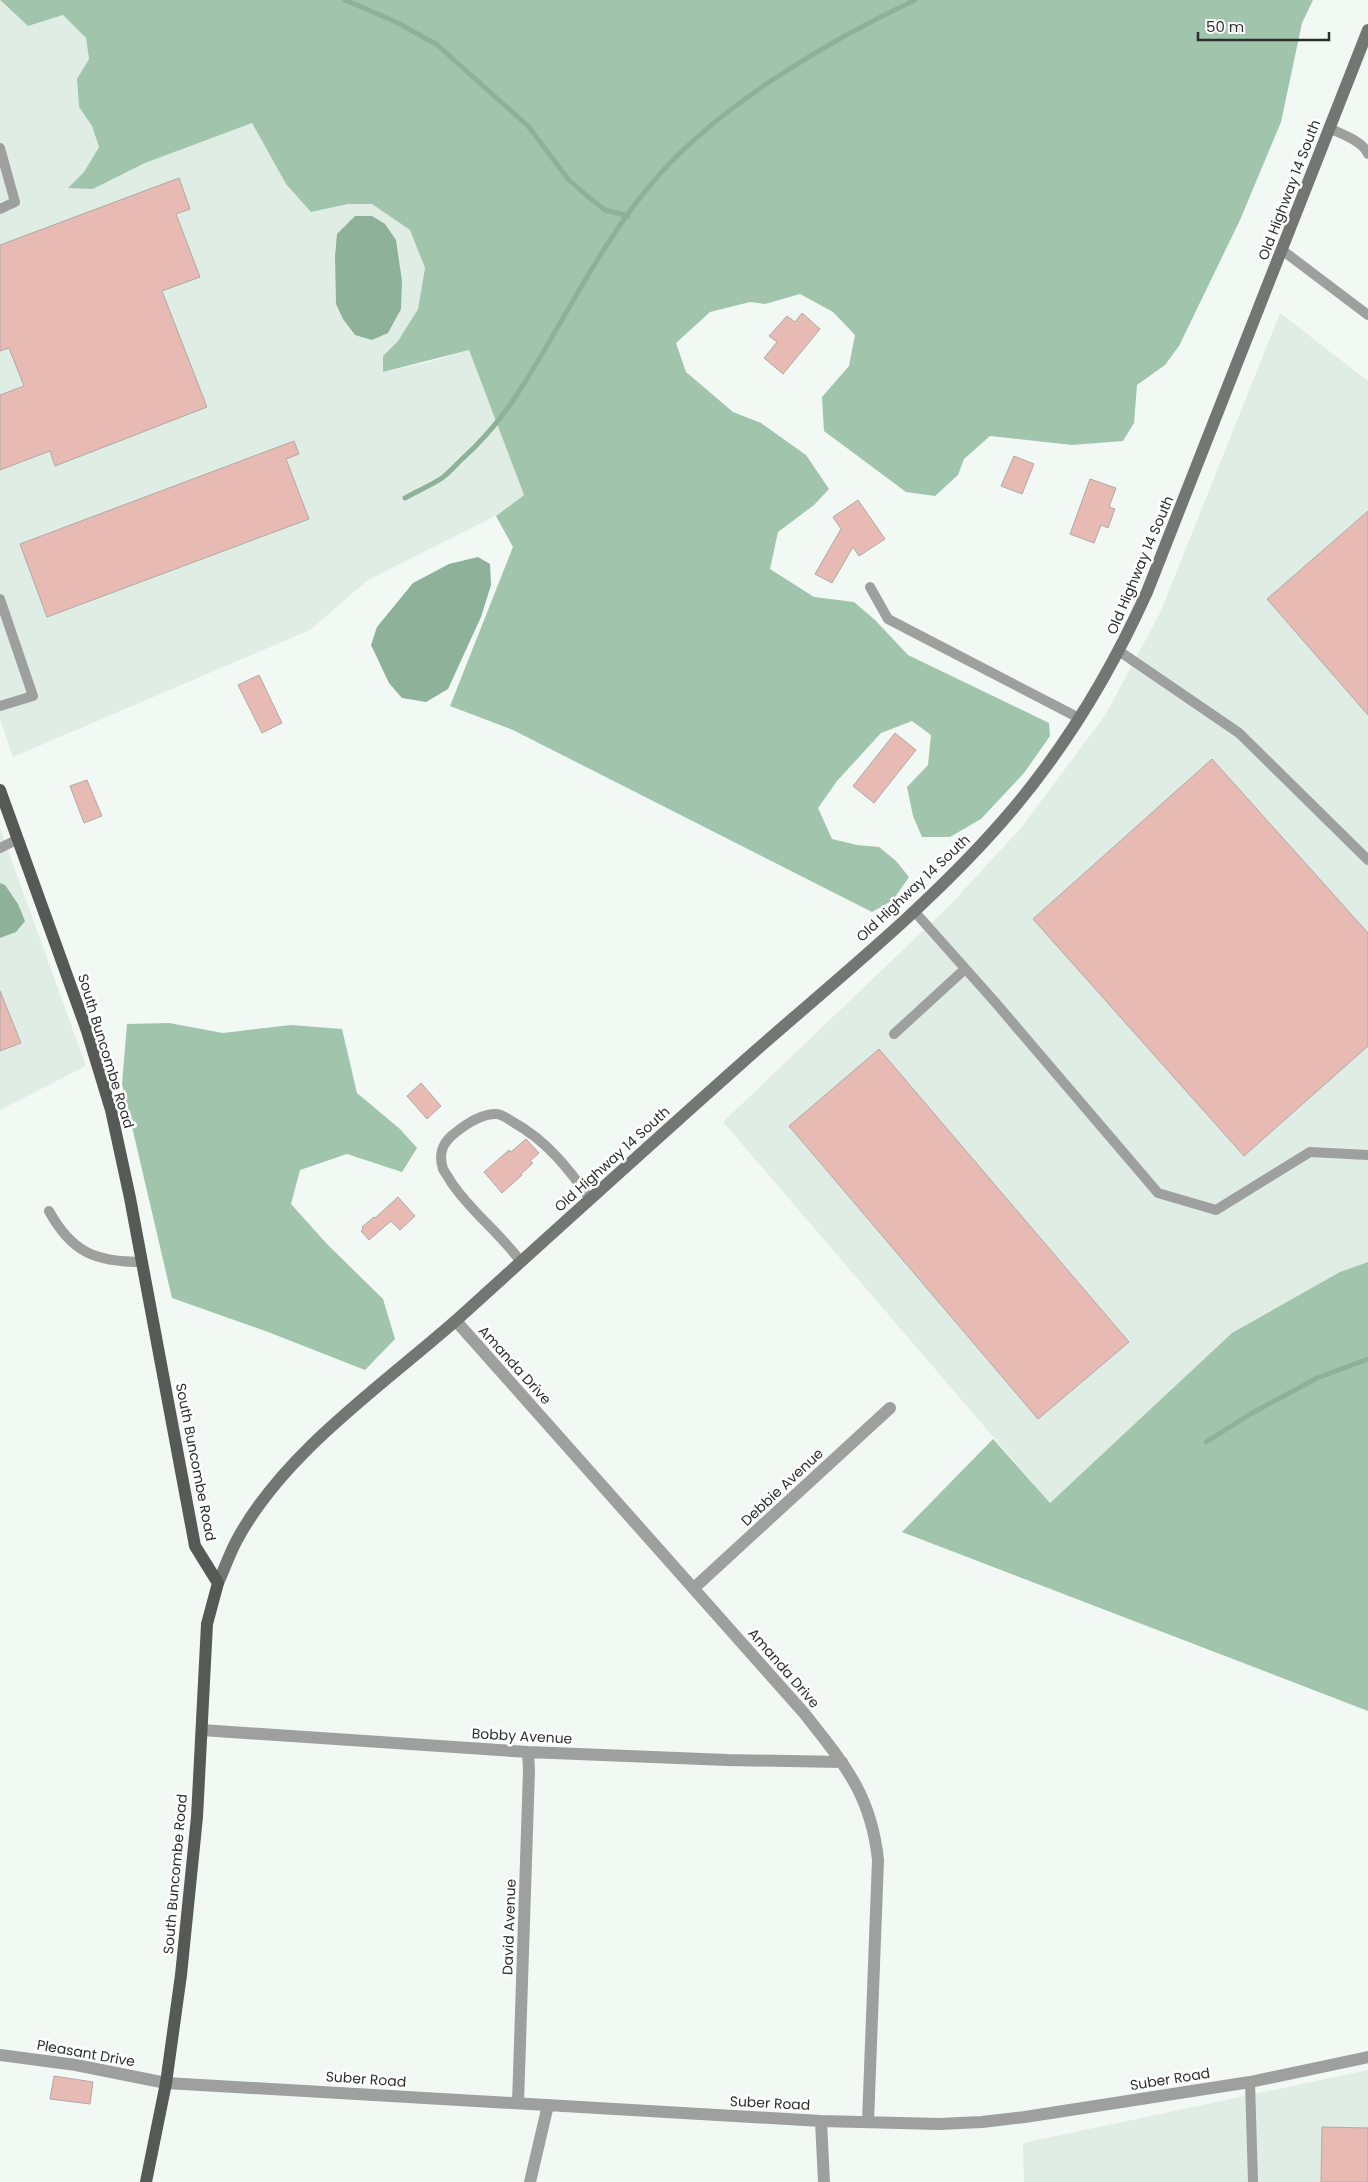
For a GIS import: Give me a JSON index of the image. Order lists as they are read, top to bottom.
{
  "streets": {
    "main road": ["South Buncombe Road"],
    "street": [
      "Old Highway 14 South",
      "Amanda Drive",
      "Debbie Avenue",
      "Bobby Avenue",
      "David Avenue",
      "Pleasant Drive",
      "Suber Road"
    ]
  },
  "crossings": [
    ["Old Highway 14 South", "South Buncombe Road"],
    ["Old Highway 14 South", "Amanda Drive"],
    ["South Buncombe Road", "Bobby Avenue"],
    ["South Buncombe Road", "Pleasant Drive"],
    ["South Buncombe Road", "Suber Road"],
    ["Amanda Drive", "Debbie Avenue"],
    ["Amanda Drive", "Bobby Avenue"],
    ["Amanda Drive", "Suber Road"],
    ["Bobby Avenue", "David Avenue"],
    ["David Avenue", "Suber Road"],
    ["Pleasant Drive", "Suber Road"]
  ],
  "scale_bar": "50 m"
}
